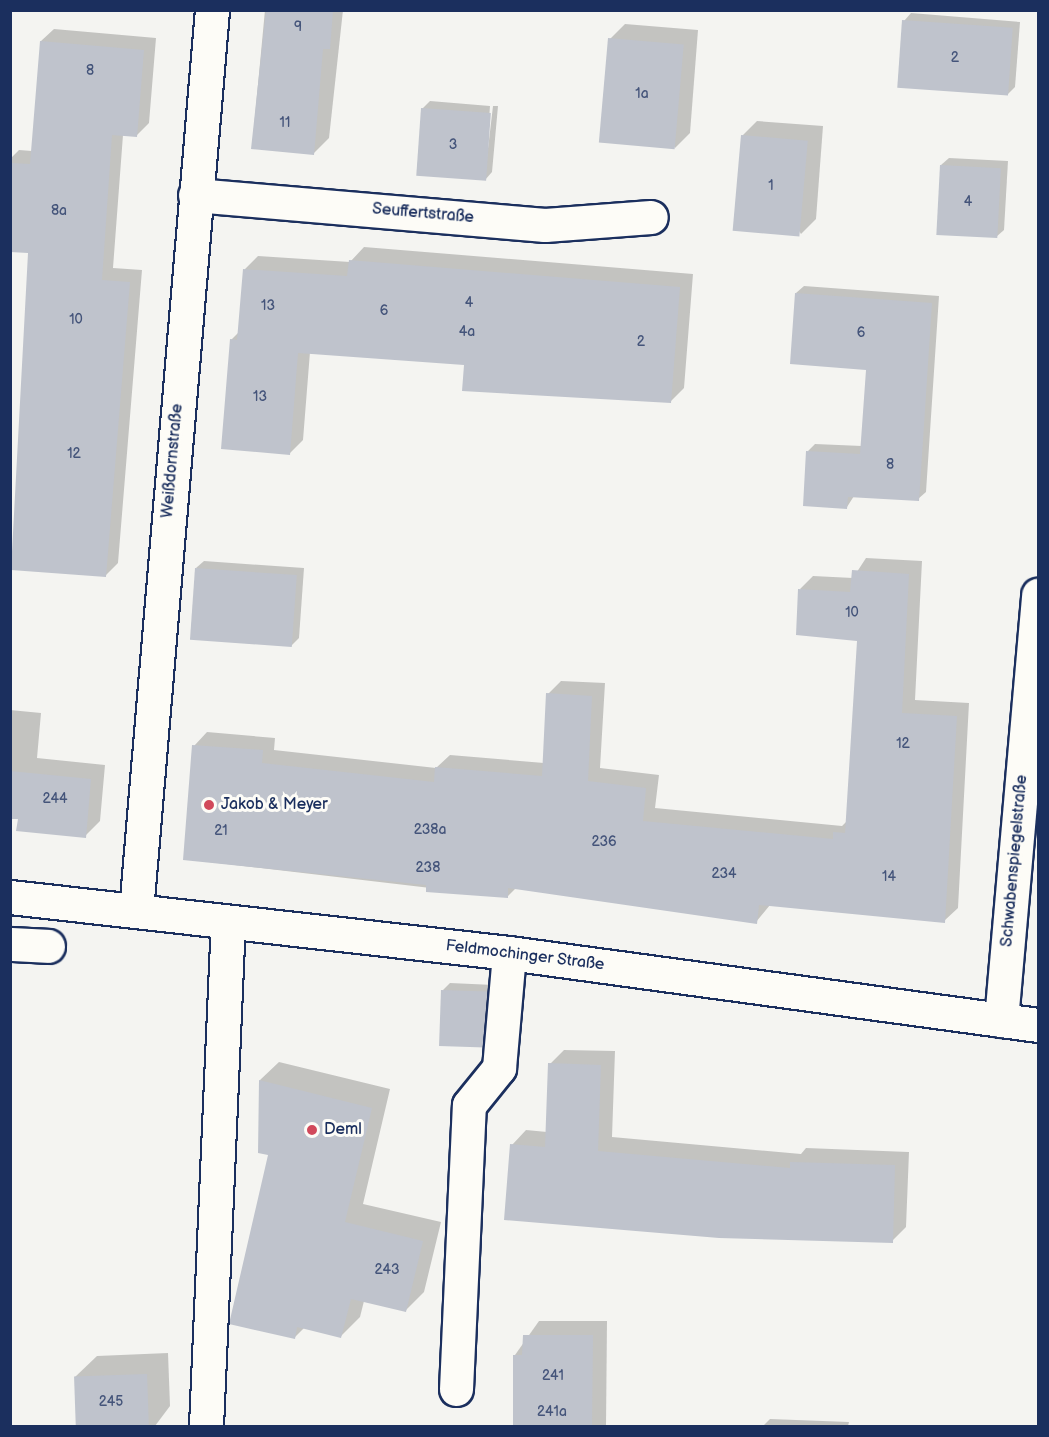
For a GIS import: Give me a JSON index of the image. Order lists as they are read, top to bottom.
{
  "streets": {
    "street": [
      "Seuffertstraße",
      "Weißdornstraße",
      "Schwabenspiegelstraße",
      "Feldmochinger Straße"
    ]
  },
  "crossings": [
    ["Seuffertstraße", "Weißdornstraße"],
    ["Weißdornstraße", "Feldmochinger Straße"],
    ["Schwabenspiegelstraße", "Feldmochinger Straße"]
  ],
  "places": ["Jakob & Meyer", "Deml"],
  "house_numbers": [
    "9",
    "2",
    "8",
    "1a",
    "11",
    "3",
    "1",
    "4",
    "8a",
    "4",
    "13",
    "6",
    "10",
    "4a",
    "6",
    "2",
    "13",
    "12",
    "8",
    "10",
    "12",
    "244",
    "238a",
    "21",
    "236",
    "238",
    "234",
    "14",
    "243",
    "241",
    "245",
    "241a"
  ]
}
